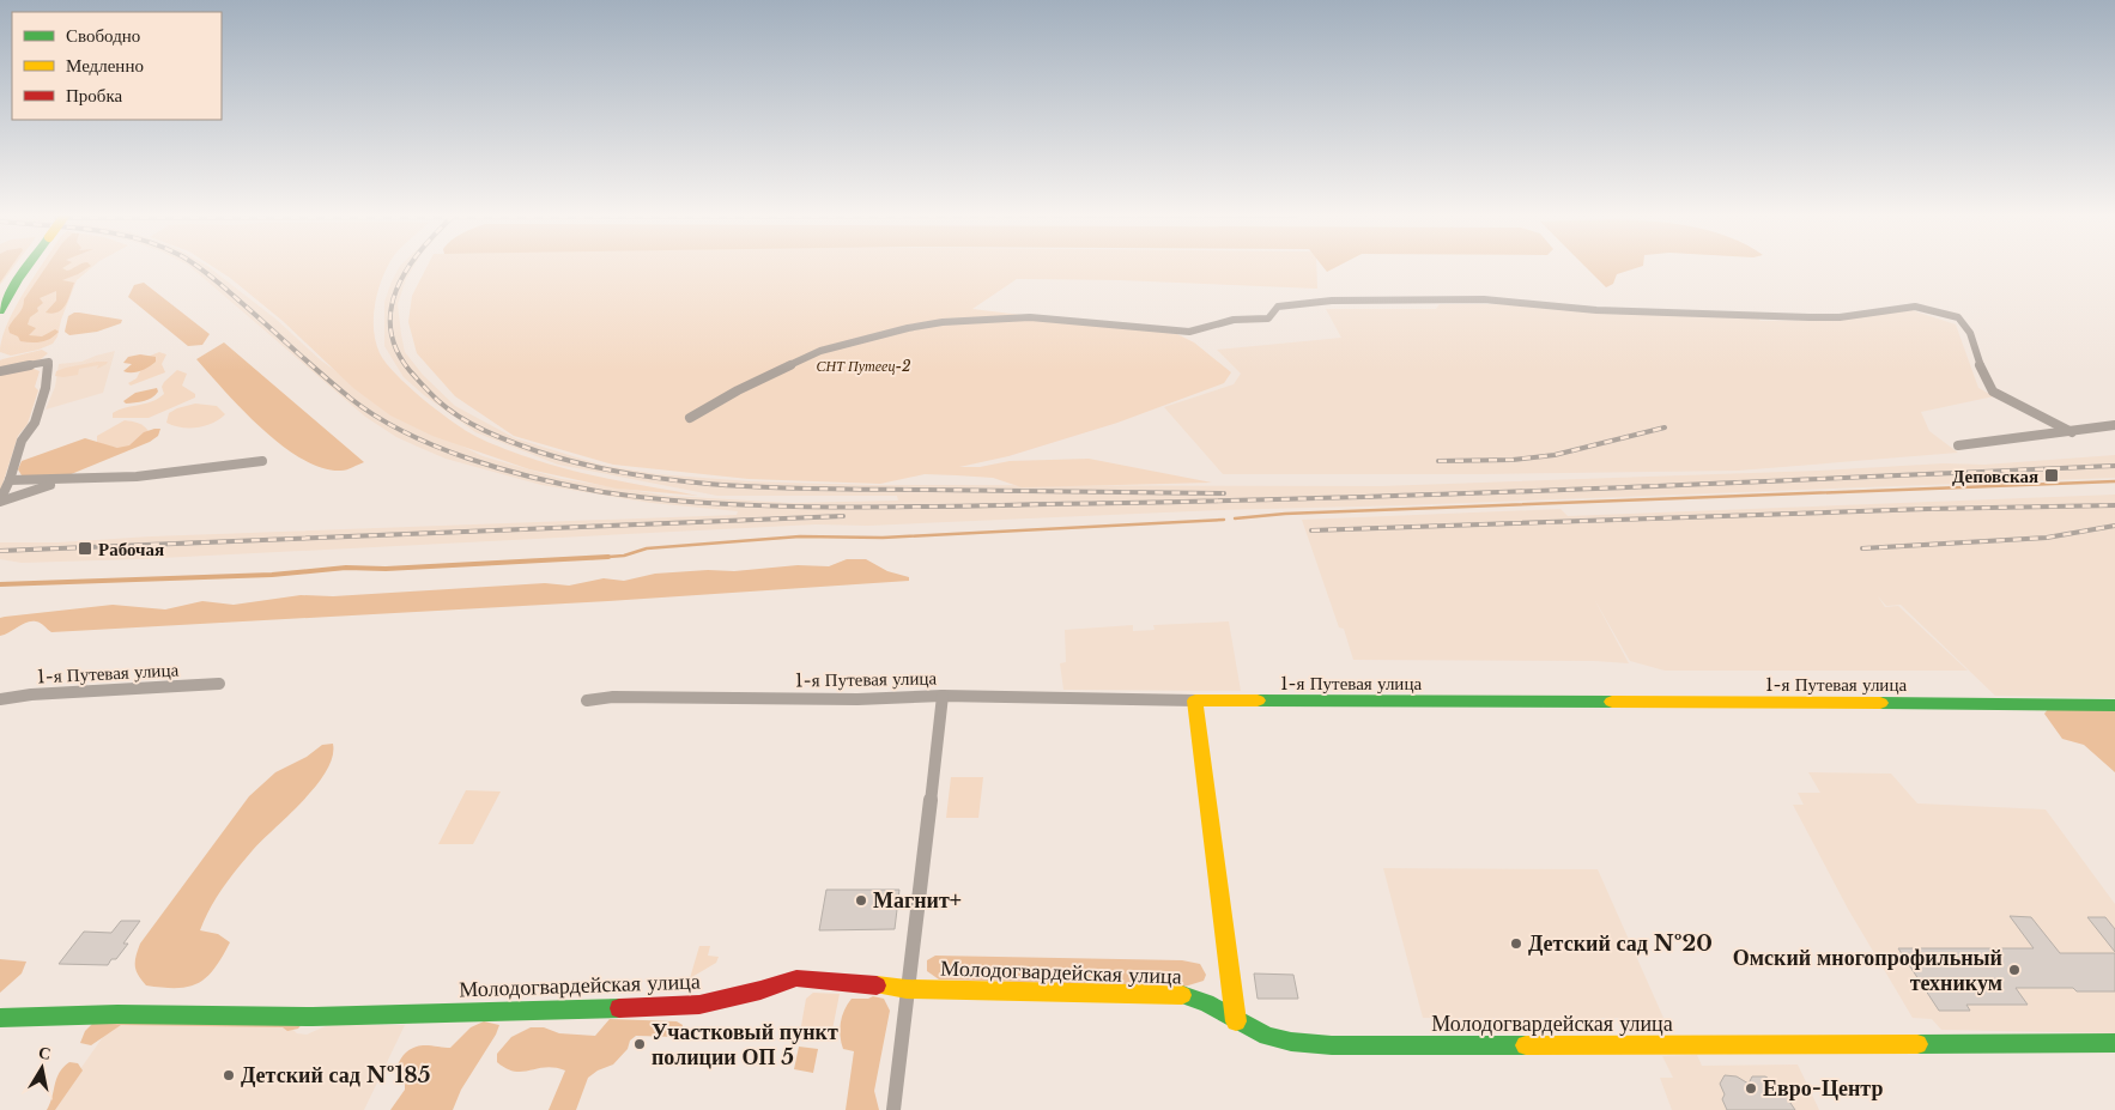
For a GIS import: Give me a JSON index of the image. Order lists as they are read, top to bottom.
{
  "streets": {
    "street": ["1-я Путевая улица", "Молодогвардейская улица"]
  },
  "parks": ["СНТ Путеец-2"],
  "places": {
    "transit": ["Деповская", "Рабочая"],
    "other": [
      "Магнит+",
      "Детский сад №20",
      "Омский многопрофильный техникум",
      "Участковый пункт полиции ОП 5",
      "Детский сад №185",
      "Евро-Центр"
    ]
  },
  "legend": ["Свободно", "Медленно", "Пробка"],
  "north": "top"
}
